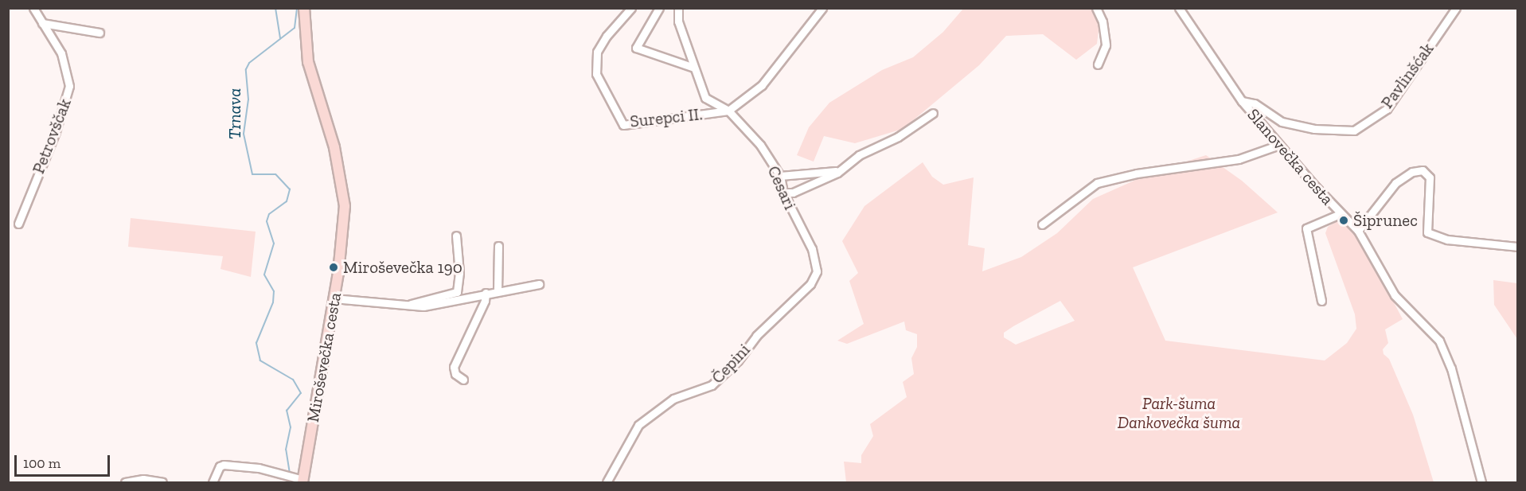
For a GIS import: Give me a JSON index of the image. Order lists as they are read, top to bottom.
{
  "streets": {
    "main road": ["Miroševečka cesta"],
    "street": [
      "Pavlinšćak",
      "Surepci II.",
      "Petrovščak",
      "Slanovečka cesta",
      "Cesari",
      "Čepini"
    ]
  },
  "crossings": [
    ["Pavlinšćak", "Slanovečka cesta"],
    ["Surepci II.", "Cesari"],
    ["Cesari", "Čepini"]
  ],
  "water": ["Trnava"],
  "parks": ["Park-šuma Dankovečka šuma"],
  "places": ["Šiprunec", "Miroševečka 190"],
  "scale_bar": "100 m"
}
